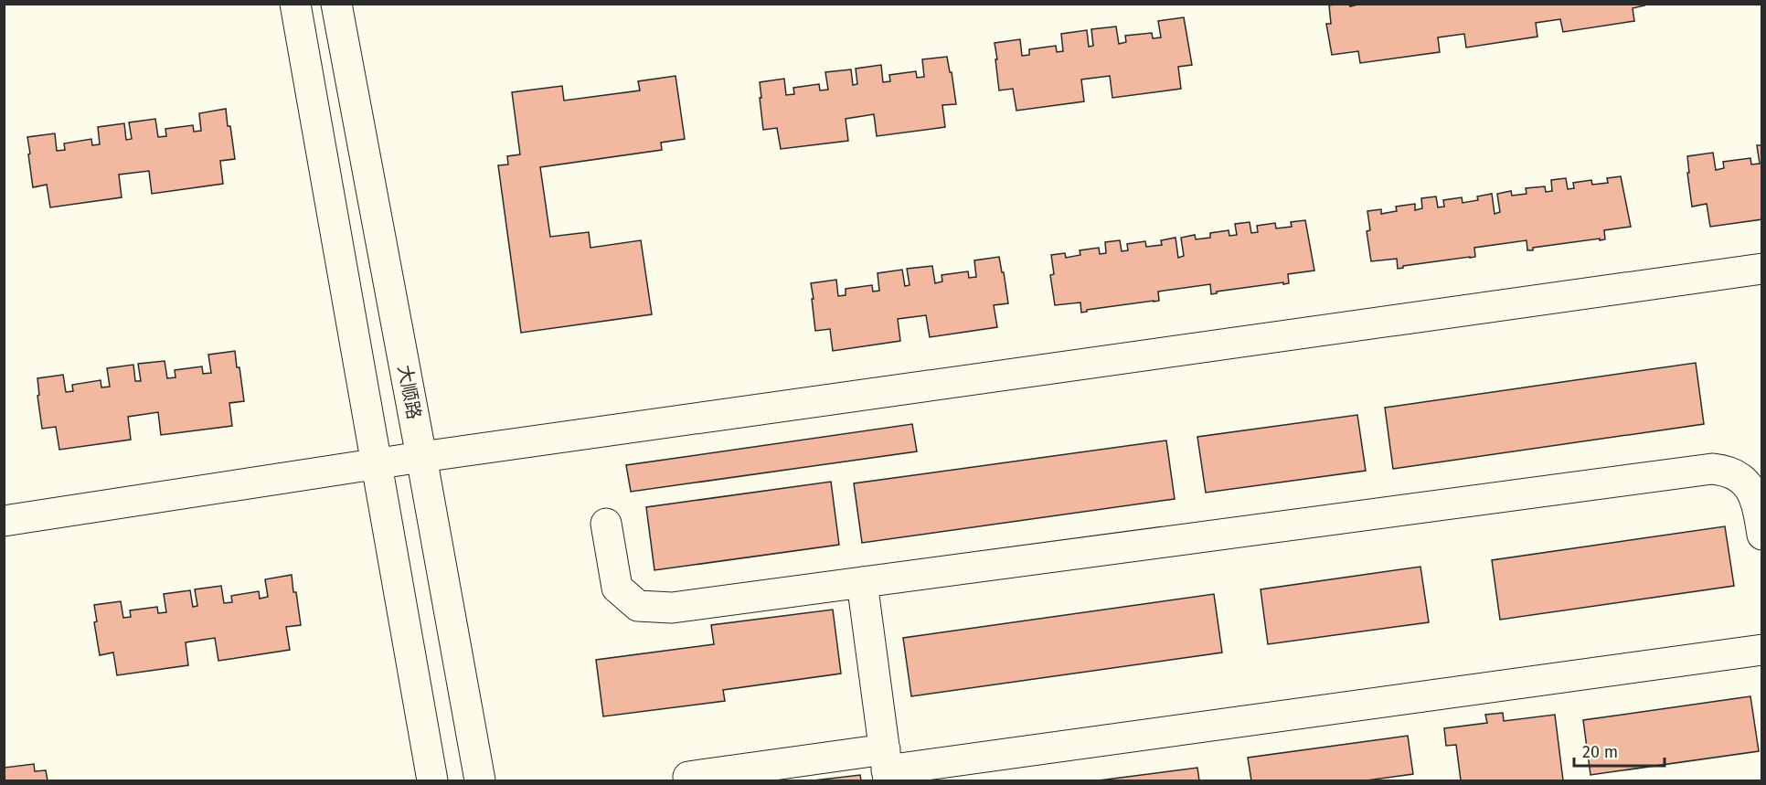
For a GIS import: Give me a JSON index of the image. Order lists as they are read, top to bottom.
{
  "streets": {
    "street": ["大顺路"]
  },
  "scale_bar": "20 m"
}
